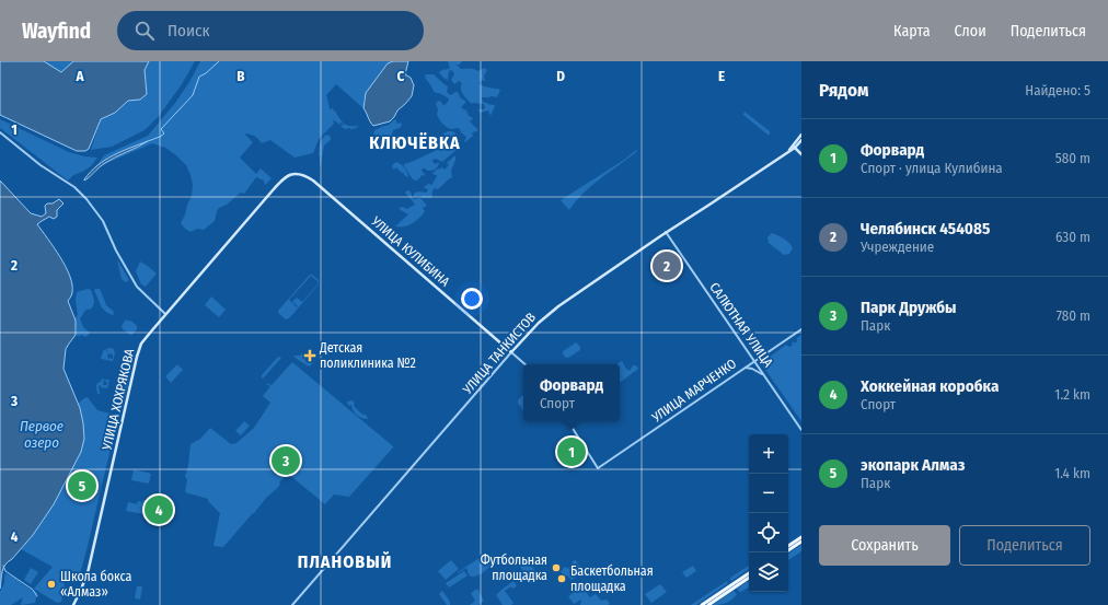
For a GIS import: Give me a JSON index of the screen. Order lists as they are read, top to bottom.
{
  "streets": {
    "main road": ["УЛИЦА КУЛИБИНА", "УЛИЦА ТАНКИСТОВ", "УЛИЦА ХОХРЯКОВА"],
    "street": ["САЛЮТНАЯ УЛИЦА", "УЛИЦА МАРЧЕНКО"]
  },
  "crossings": [
    ["УЛИЦА КУЛИБИНА", "УЛИЦА ТАНКИСТОВ"],
    ["УЛИЦА КУЛИБИНА", "УЛИЦА ХОХРЯКОВА"],
    ["САЛЮТНАЯ УЛИЦА", "УЛИЦА ТАНКИСТОВ"],
    ["САЛЮТНАЯ УЛИЦА", "УЛИЦА МАРЧЕНКО"]
  ],
  "districts": ["КЛЮЧЁВКА", "ПЛАНОВЫЙ"],
  "water": ["Первое озеро"],
  "places": {
    "health": ["Детская поликлиника №2"],
    "other": ["Футбольная площадка", "Баскетбольная площадка", "Школа бокса «Алмаз»"]
  },
  "page": {
    "header": "Wayfind",
    "search": "Поиск",
    "nav": ["Карта", "Слои", "Поделиться"],
    "heading": ["Рядом", "Найдено: 5"],
    "list": [
      {
        "mark": "1",
        "name": "Форвард",
        "note": "Спорт · улица Кулибина",
        "value": "580 m"
      },
      {
        "mark": "2",
        "name": "Челябинск 454085",
        "note": "Учреждение",
        "value": "630 m"
      },
      {
        "mark": "3",
        "name": "Парк Дружбы",
        "note": "Парк",
        "value": "780 m"
      },
      {
        "mark": "4",
        "name": "Хоккейная коробка",
        "note": "Спорт",
        "value": "1.2 km"
      },
      {
        "mark": "5",
        "name": "экопарк Алмаз",
        "note": "Парк",
        "value": "1.4 km"
      }
    ],
    "pins": [
      "2",
      "1",
      "3",
      "5",
      "4"
    ],
    "popup": ["Форвард", "Спорт"],
    "map_buttons": ["+", "−"],
    "buttons": ["Сохранить", "Поделиться"]
  },
  "grid": {
    "columns": [
      "A",
      "B",
      "C",
      "D",
      "E"
    ],
    "rows": [
      "1",
      "2",
      "3",
      "4"
    ]
  }
}
